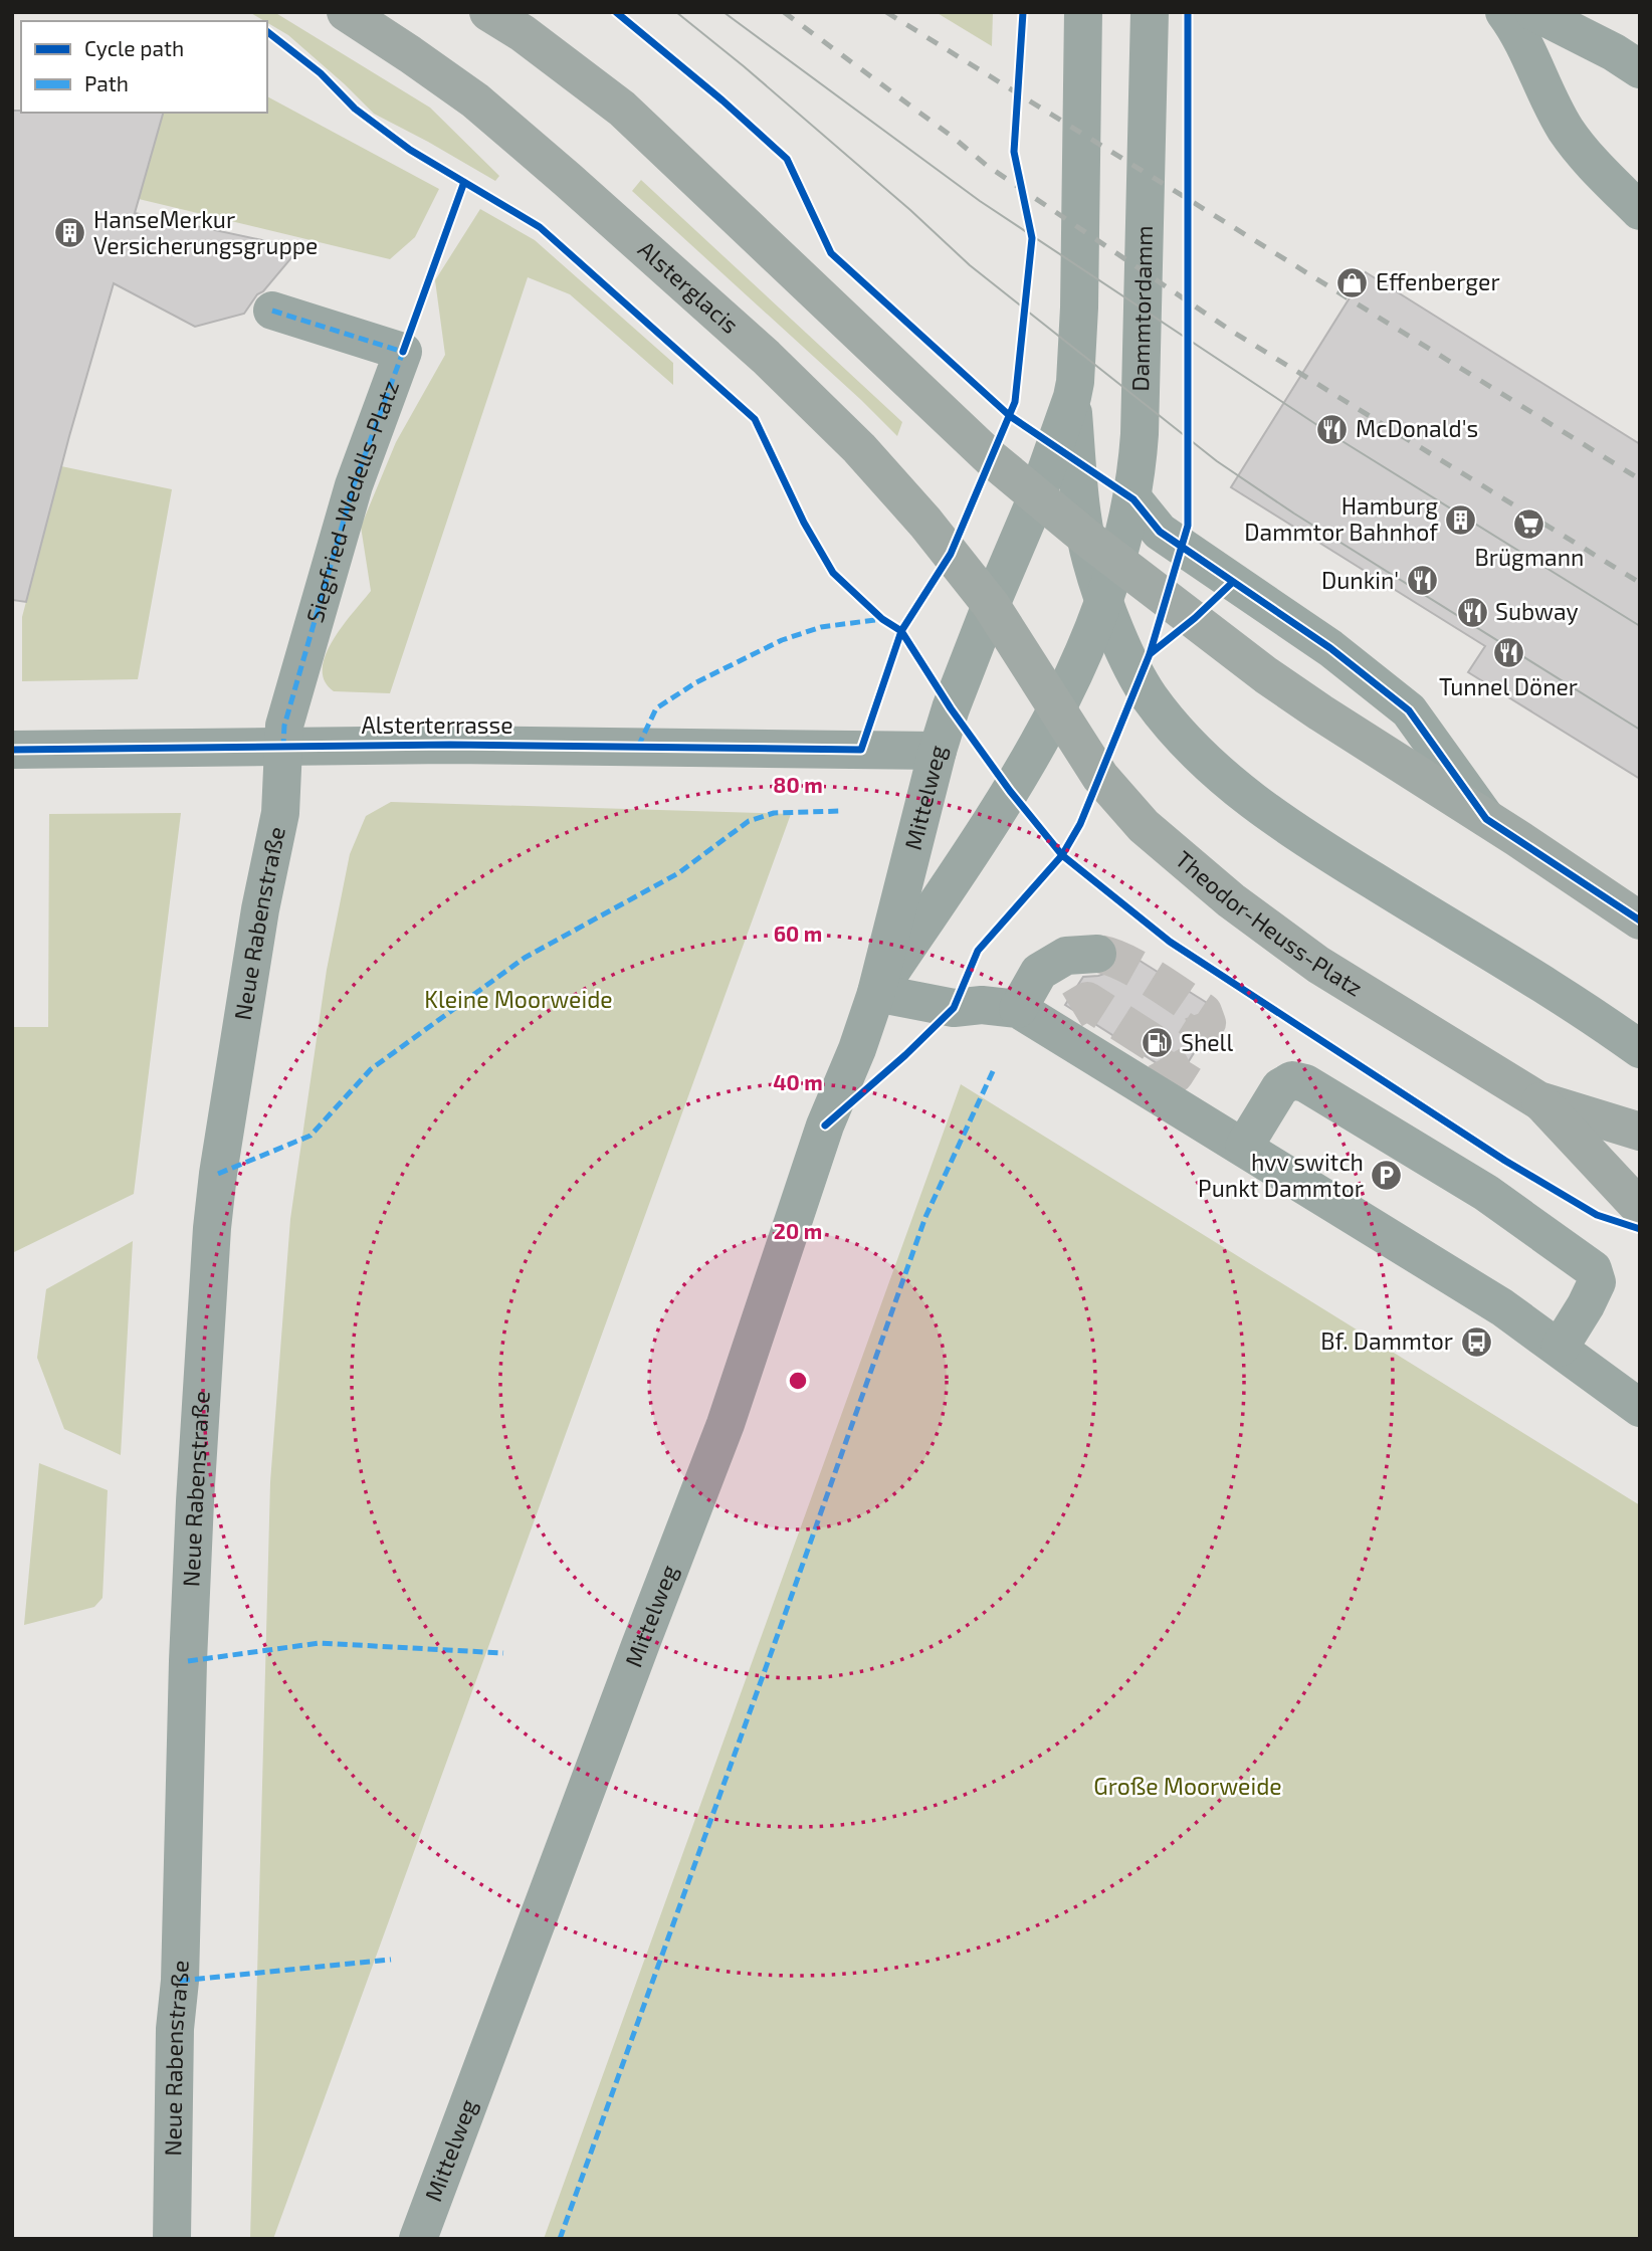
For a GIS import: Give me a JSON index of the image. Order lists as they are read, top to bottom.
{
  "streets": {
    "main road": ["Alsterglacis", "Theodor-Heuss-Platz"],
    "street": [
      "Dammtordamm",
      "Siegfried-Wedells-Platz",
      "Alsterterrasse",
      "Mittelweg",
      "Neue Rabenstraße"
    ]
  },
  "crossings": [
    ["Alsterglacis", "Mittelweg"],
    ["Alsterglacis", "Theodor-Heuss-Platz"],
    ["Dammtordamm", "Mittelweg"],
    ["Dammtordamm", "Theodor-Heuss-Platz"],
    ["Siegfried-Wedells-Platz", "Alsterterrasse"],
    ["Siegfried-Wedells-Platz", "Neue Rabenstraße"],
    ["Alsterterrasse", "Mittelweg"],
    ["Alsterterrasse", "Neue Rabenstraße"],
    ["Mittelweg", "Theodor-Heuss-Platz"]
  ],
  "parks": ["Kleine Moorweide", "Große Moorweide"],
  "places": {
    "building": ["HanseMerkur Versicherungsgruppe", "Hamburg Dammtor Bahnhof"],
    "shop": ["Effenberger"],
    "restaurant": [
      "McDonald's",
      "Dunkin'",
      "Subway",
      "Tunnel Döner"
    ],
    "supermarket": ["Brügmann"],
    "fuel station": ["Shell"],
    "parking": ["hvv switch Punkt Dammtor"],
    "bus stop": ["Bf. Dammtor"]
  },
  "legend": ["Cycle path", "Path"],
  "rings": [
    "80 m",
    "60 m",
    "40 m",
    "20 m"
  ]
}
